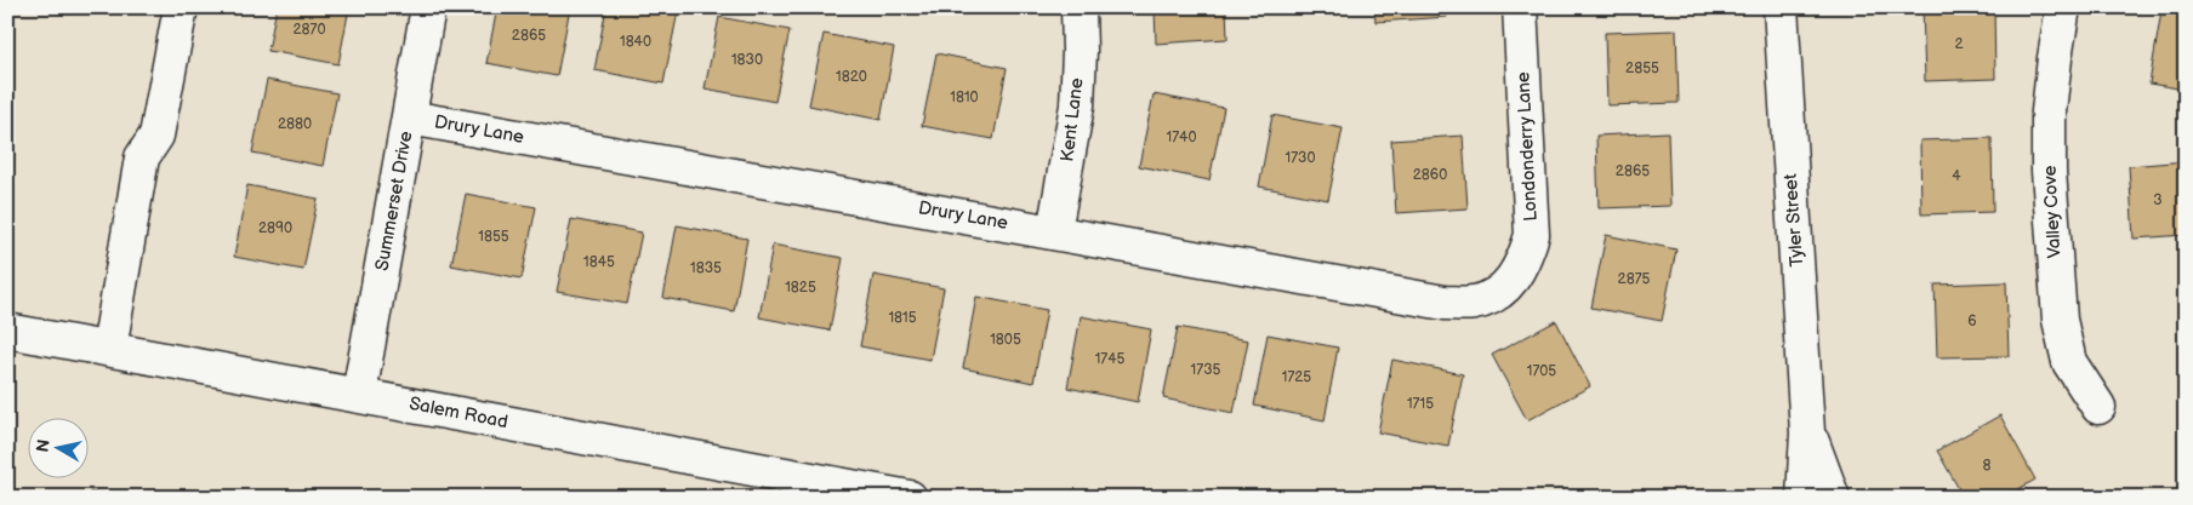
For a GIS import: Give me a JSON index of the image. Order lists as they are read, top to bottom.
{
  "streets": {
    "street": [
      "Kent Lane",
      "Drury Lane",
      "Londonderry Lane",
      "Summerset Drive",
      "Valley Cove",
      "Tyler Street",
      "Salem Road"
    ]
  },
  "crossings": [
    ["Kent Lane", "Drury Lane"],
    ["Drury Lane", "Londonderry Lane"],
    ["Drury Lane", "Summerset Drive"],
    ["Summerset Drive", "Salem Road"]
  ],
  "house_numbers": [
    "2870",
    "2865",
    "1840",
    "2",
    "1830",
    "2855",
    "1820",
    "1810",
    "2880",
    "1740",
    "1730",
    "2865",
    "2860",
    "4",
    "3",
    "2890",
    "1855",
    "1845",
    "1835",
    "2875",
    "1825",
    "1815",
    "6",
    "1805",
    "1745",
    "1735",
    "1705",
    "1725",
    "1715",
    "8"
  ],
  "north": "left"
}
